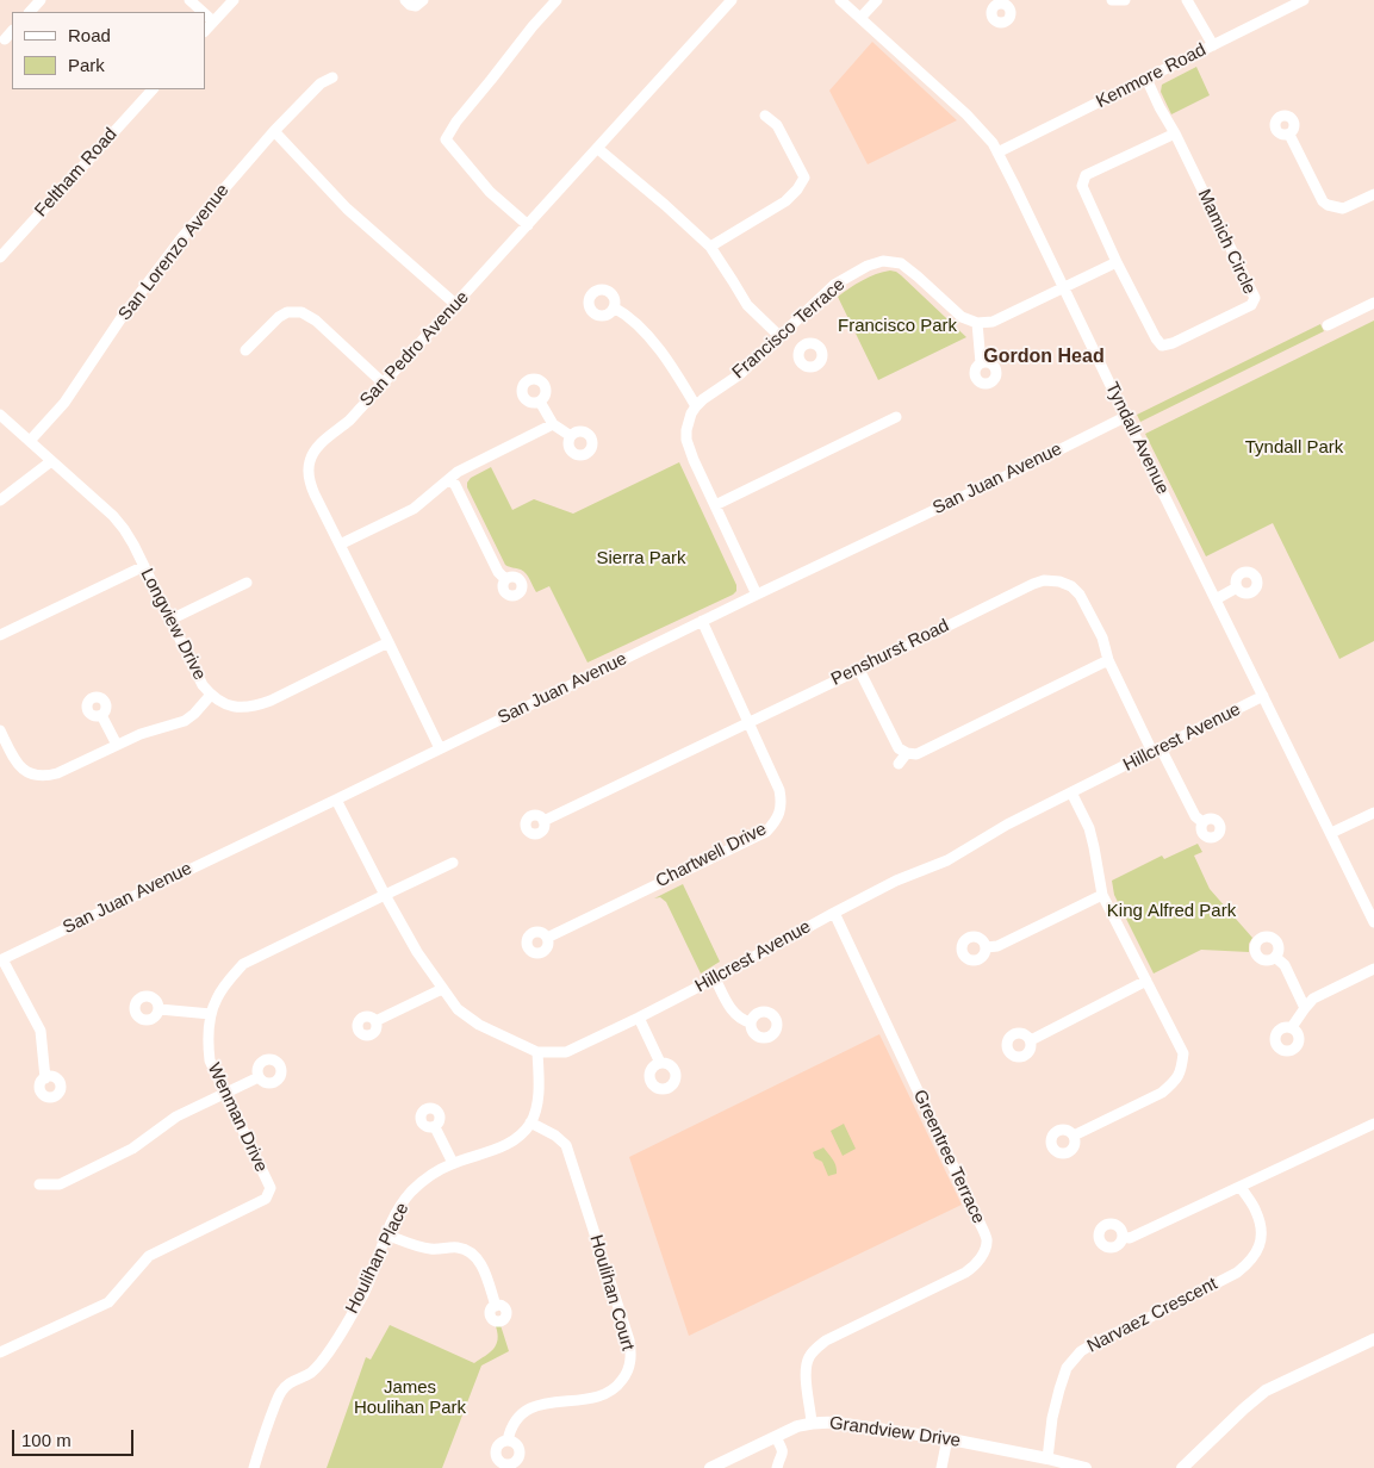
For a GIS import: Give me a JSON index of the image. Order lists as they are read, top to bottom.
{
  "streets": {
    "main road": ["Grandview Drive"],
    "street": [
      "Kenmore Road",
      "Feltham Road",
      "Mamich Circle",
      "San Lorenzo Avenue",
      "Francisco Terrace",
      "San Pedro Avenue",
      "Tyndall Avenue",
      "San Juan Avenue",
      "Longview Drive",
      "Penshurst Road",
      "Hillcrest Avenue",
      "Chartwell Drive",
      "Wenman Drive",
      "Greentree Terrace",
      "Houlihan Place",
      "Houlihan Court",
      "Narvaez Crescent"
    ]
  },
  "crossings": [
    ["Kenmore Road", "Mamich Circle"],
    ["Kenmore Road", "Tyndall Avenue"],
    ["San Lorenzo Avenue", "Longview Drive"],
    ["San Pedro Avenue", "San Juan Avenue"],
    ["San Pedro Avenue", "Longview Drive"],
    ["Tyndall Avenue", "San Juan Avenue"],
    ["Tyndall Avenue", "Hillcrest Avenue"],
    ["San Juan Avenue", "Hillcrest Avenue"],
    ["San Juan Avenue", "Chartwell Drive"],
    ["Penshurst Road", "Hillcrest Avenue"],
    ["Penshurst Road", "Chartwell Drive"],
    ["Hillcrest Avenue", "Wenman Drive"],
    ["Hillcrest Avenue", "Greentree Terrace"],
    ["Greentree Terrace", "Grandview Drive"],
    ["Houlihan Place", "Houlihan Court"],
    ["Narvaez Crescent", "Grandview Drive"]
  ],
  "districts": ["Gordon Head"],
  "parks": [
    "Francisco Park",
    "Tyndall Park",
    "Sierra Park",
    "King Alfred Park",
    "James Houlihan Park"
  ],
  "legend": ["Road", "Park"],
  "scale_bar": "100 m"
}
